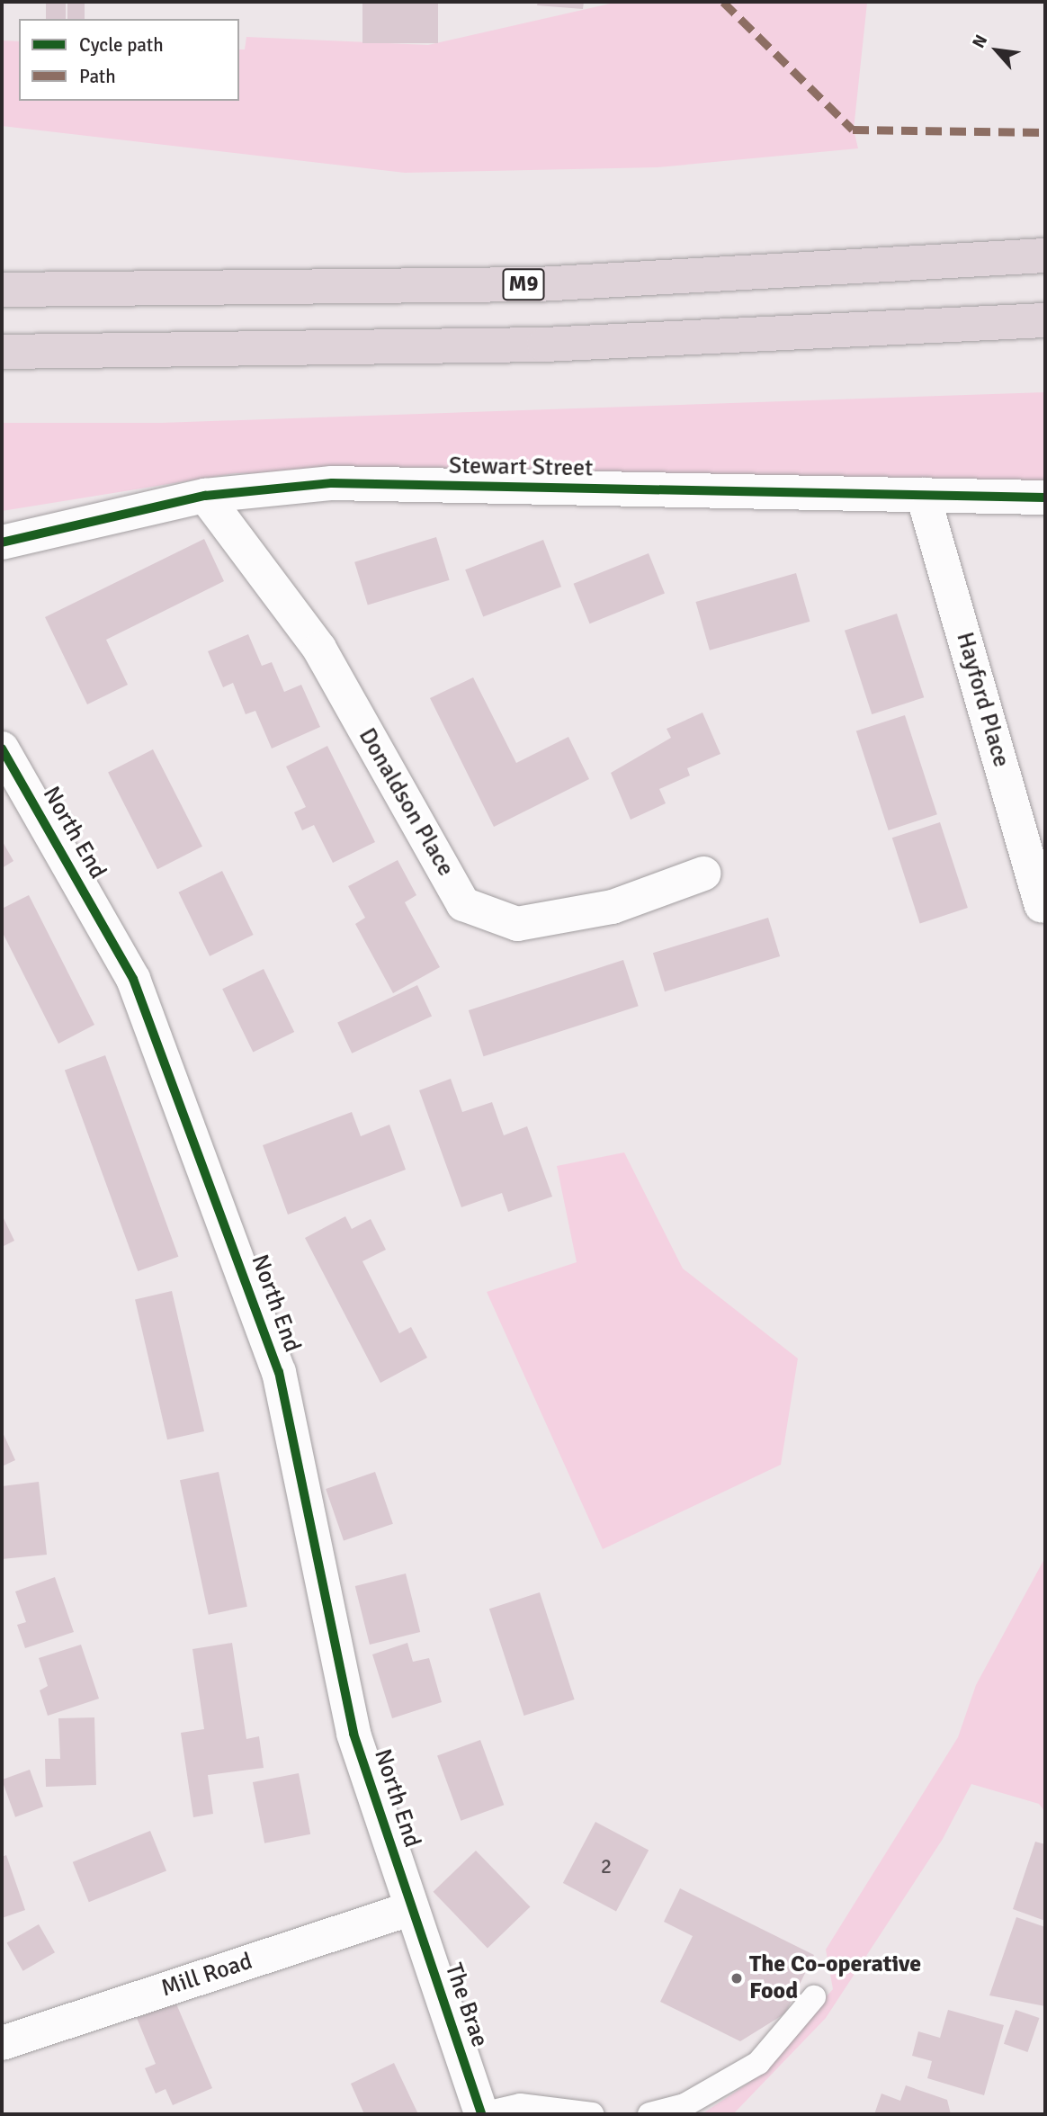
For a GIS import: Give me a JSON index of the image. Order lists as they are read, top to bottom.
{
  "streets": {
    "highway": ["M9"],
    "street": [
      "Stewart Street",
      "Hayford Place",
      "Donaldson Place",
      "North End",
      "Mill Road",
      "The Brae"
    ]
  },
  "crossings": [
    ["Stewart Street", "Hayford Place"],
    ["Stewart Street", "Donaldson Place"],
    ["North End", "Mill Road"],
    ["North End", "The Brae"],
    ["Mill Road", "The Brae"]
  ],
  "places": ["The Co-operative Food"],
  "house_numbers": ["2"],
  "legend": ["Cycle path", "Path"],
  "north": "top left"
}
